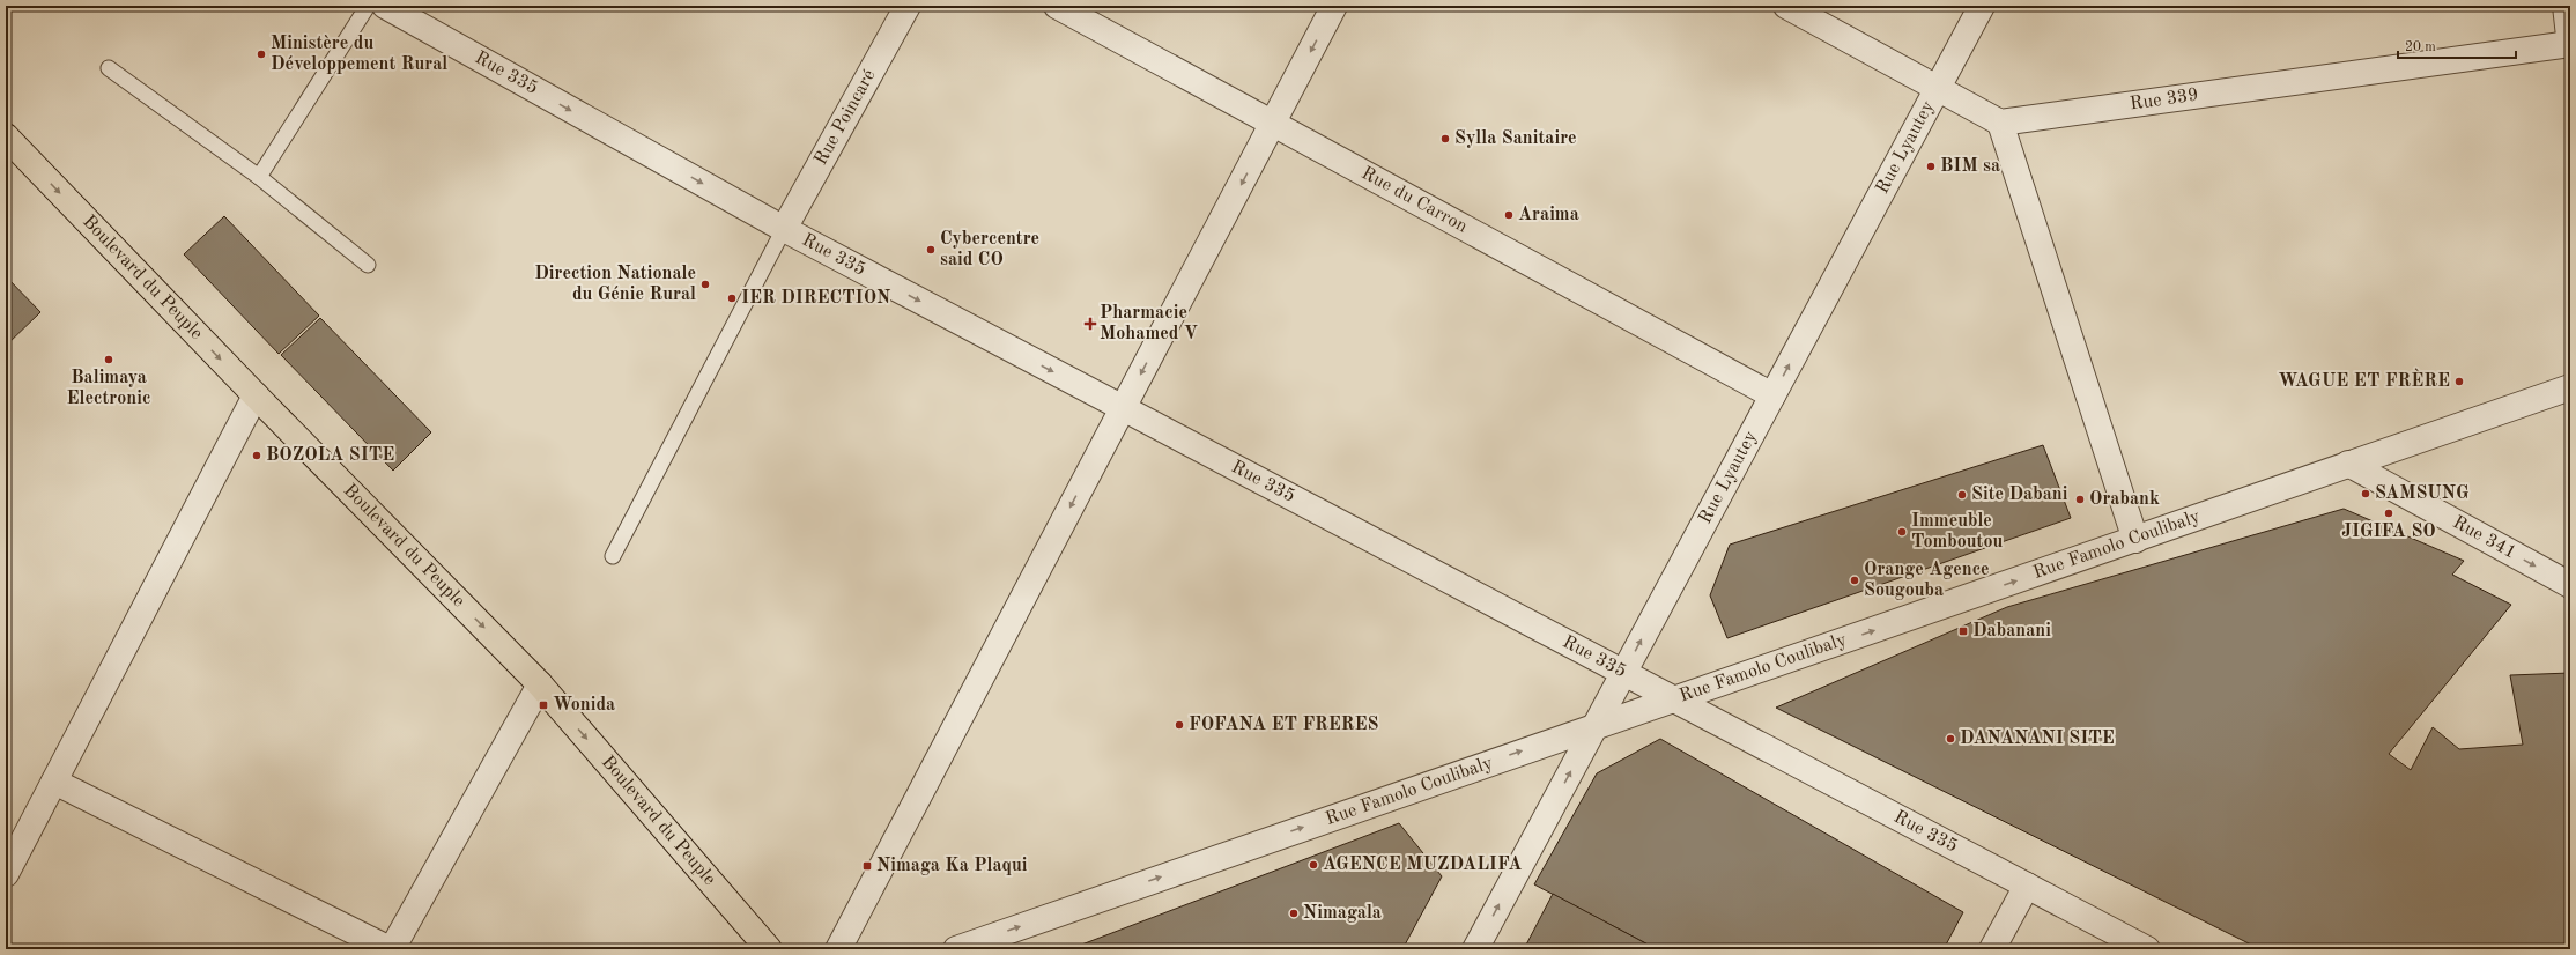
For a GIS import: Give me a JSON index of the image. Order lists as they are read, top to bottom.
{
  "streets": {
    "main road": ["Boulevard du Peuple"],
    "street": [
      "Rue 335",
      "Rue 339",
      "Rue Poincaré",
      "Rue Lyautey",
      "Rue du Carron",
      "Rue 341",
      "Rue Famolo Coulibaly"
    ]
  },
  "crossings": [
    ["Rue 335", "Rue Poincaré"],
    ["Rue 335", "Rue Lyautey"],
    ["Rue 335", "Rue Famolo Coulibaly"],
    ["Rue Lyautey", "Rue du Carron"],
    ["Rue Lyautey", "Rue Famolo Coulibaly"],
    ["Rue 341", "Rue Famolo Coulibaly"]
  ],
  "one_way": [
    "Rue 335",
    "Rue Lyautey",
    "Boulevard du Peuple",
    "Rue 341",
    "Rue Famolo Coulibaly"
  ],
  "places": {
    "other": [
      "Ministère du Développement Rural",
      "Sylla Sanitaire",
      "BIM sa",
      "Araima",
      "Cybercentre said CO",
      "Direction Nationale du Génie Rural",
      "IER DIRECTION",
      "Balimaya Electronic",
      "WAGUE ET FRÈRE",
      "BOZOLA SITE",
      "SAMSUNG",
      "Site Dabani",
      "Orabank",
      "JIGIFA SO",
      "Immeuble Tomboutou",
      "Orange Agence Sougouba",
      "FOFANA ET FRERES",
      "DANANANI SITE",
      "AGENCE MUZDALIFA",
      "Nimagala"
    ],
    "health": ["Pharmacie Mohamed V"],
    "transit": ["Dabanani", "Wonida", "Nimaga Ka Plaqui"]
  },
  "scale_bar": "20 m"
}
